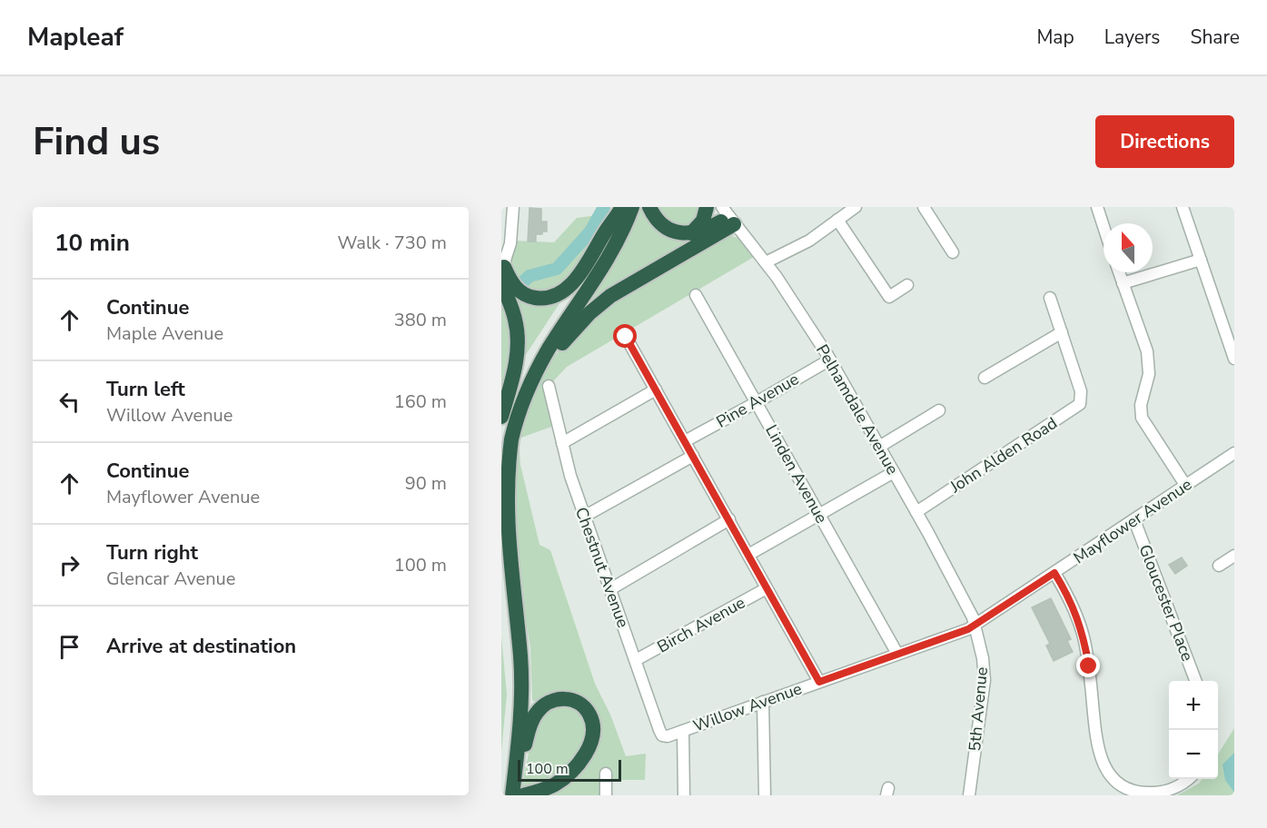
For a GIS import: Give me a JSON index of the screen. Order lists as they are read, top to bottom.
{
  "streets": {
    "street": [
      "Pine Avenue",
      "Pelhamdale Avenue",
      "John Alden Road",
      "Linden Avenue",
      "Mayflower Avenue",
      "Chestnut Avenue",
      "Gloucester Place",
      "Birch Avenue",
      "Willow Avenue",
      "5th Avenue"
    ]
  },
  "crossings": [
    ["Pine Avenue", "Pelhamdale Avenue"],
    ["Pine Avenue", "Linden Avenue"],
    ["Pelhamdale Avenue", "John Alden Road"],
    ["Pelhamdale Avenue", "Mayflower Avenue"],
    ["Pelhamdale Avenue", "Willow Avenue"],
    ["Pelhamdale Avenue", "5th Avenue"],
    ["Linden Avenue", "Willow Avenue"],
    ["Mayflower Avenue", "Gloucester Place"],
    ["Mayflower Avenue", "Willow Avenue"],
    ["Mayflower Avenue", "5th Avenue"],
    ["Chestnut Avenue", "Birch Avenue"],
    ["Chestnut Avenue", "Willow Avenue"],
    ["Willow Avenue", "5th Avenue"]
  ],
  "scale_bar": "100 m",
  "north": "top",
  "page": {
    "header": "Mapleaf",
    "nav": ["Map", "Layers", "Share"],
    "buttons": "Directions",
    "title": "Find us",
    "heading": ["10 min", "Walk · 730 m"],
    "list": [
      ["Continue", "Maple Avenue", "380 m"],
      ["Turn left", "Willow Avenue", "160 m"],
      ["Continue", "Mayflower Avenue", "90 m"],
      ["Turn right", "Glencar Avenue", "100 m"],
      "Arrive at destination"
    ],
    "map_buttons": ["+", "−"],
    "scale": "100 m"
  }
}
